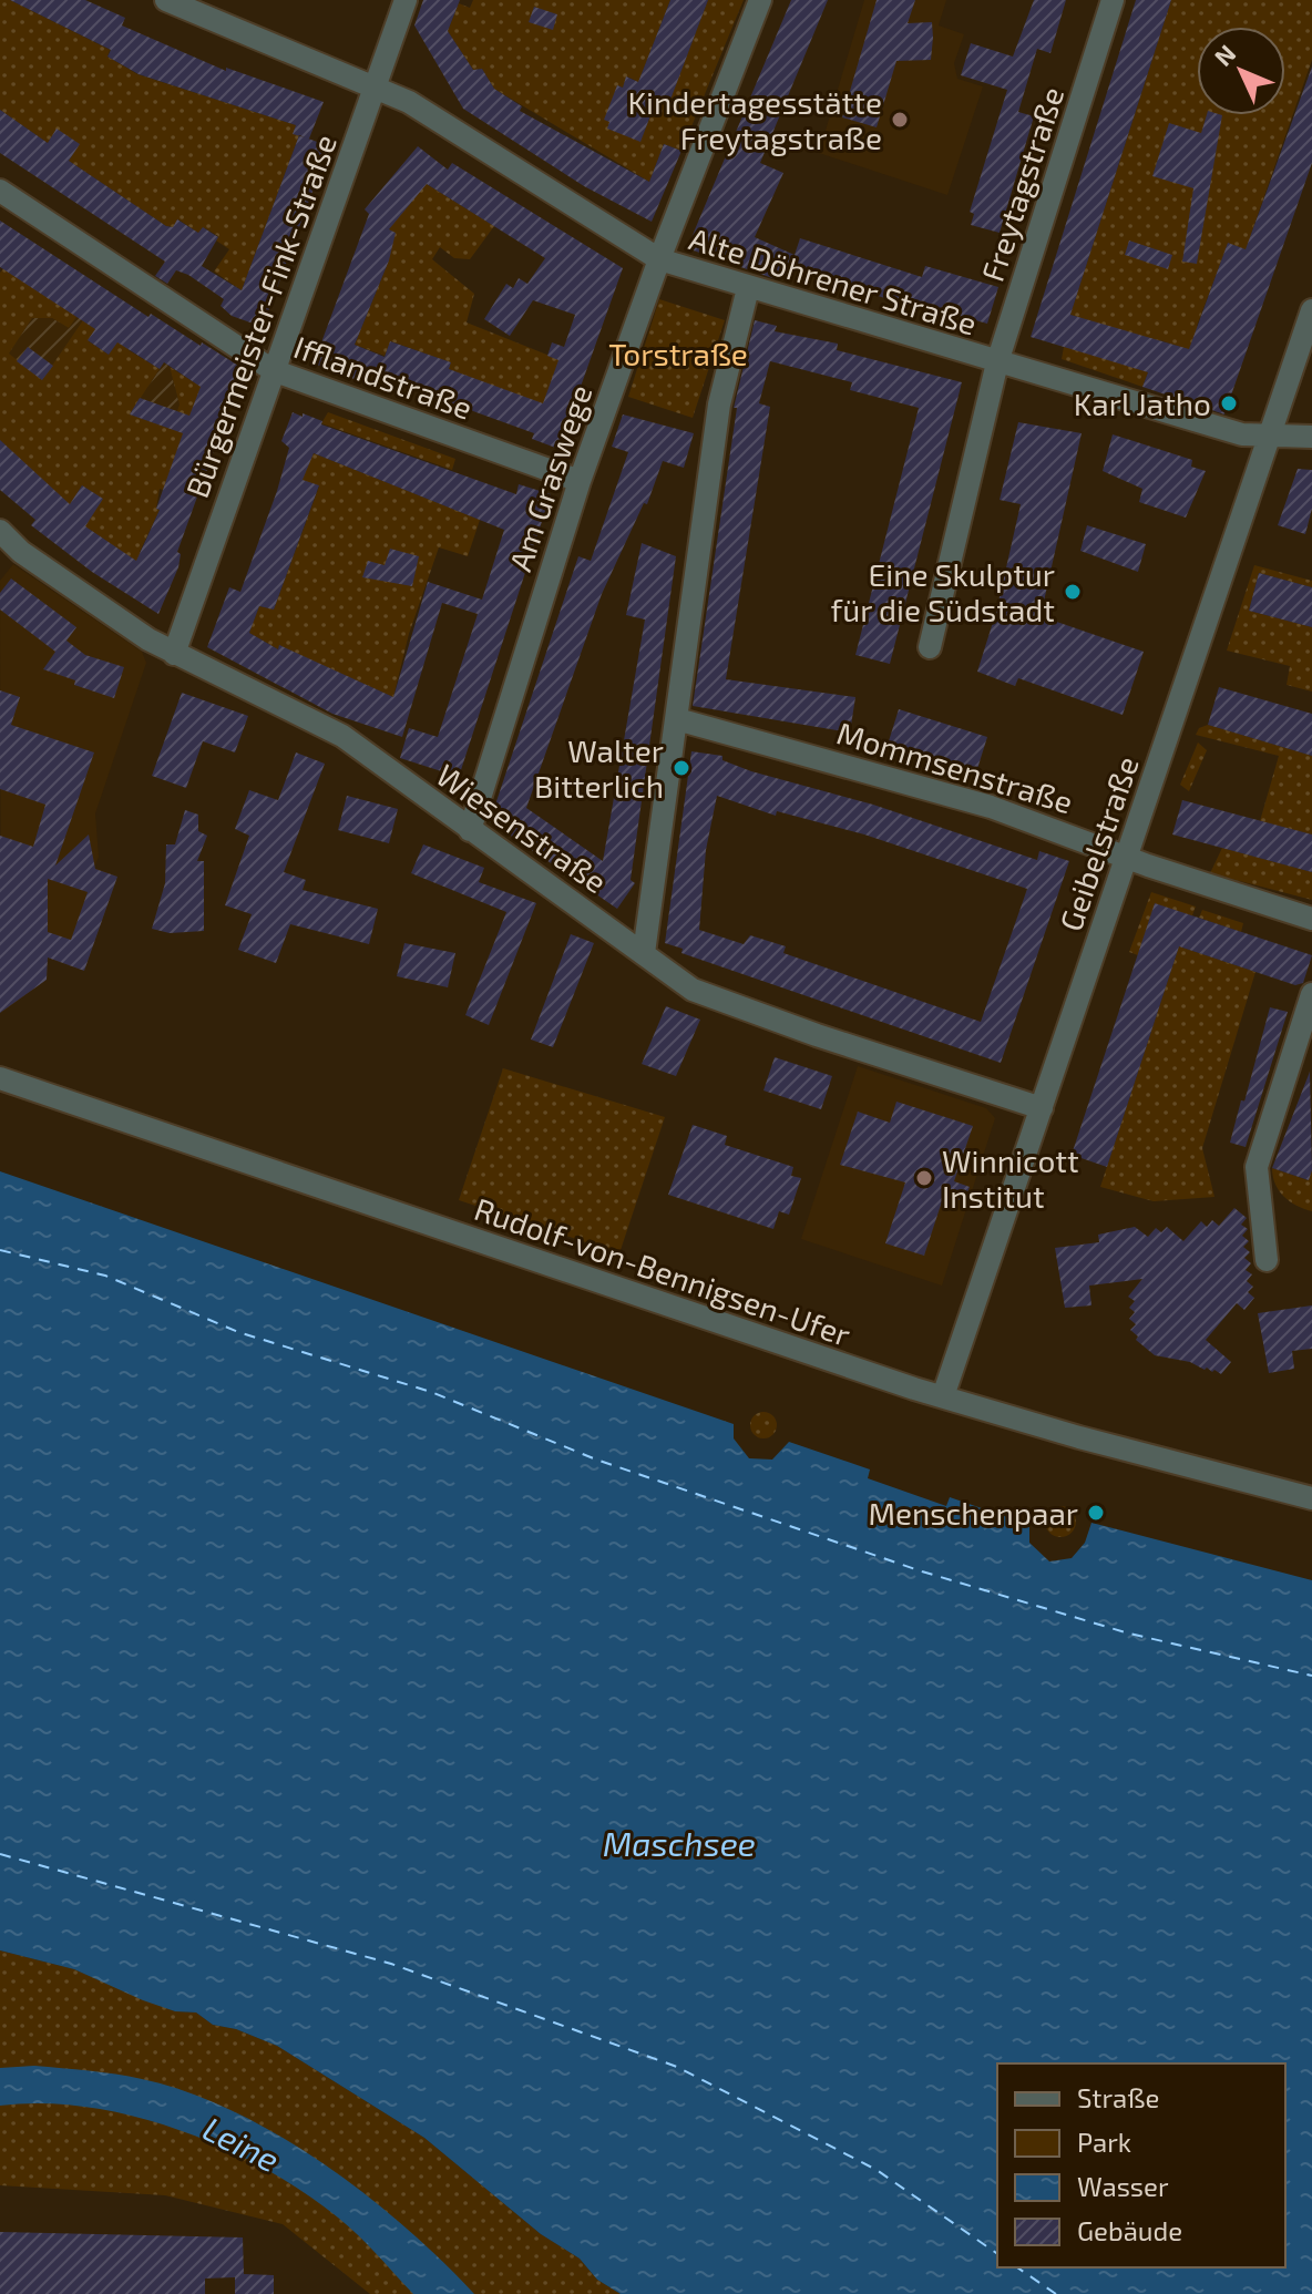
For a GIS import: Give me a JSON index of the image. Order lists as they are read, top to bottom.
{
  "streets": {
    "street": [
      "Freytagstraße",
      "Alte Döhrener Straße",
      "Bürgermeister-Fink-Straße",
      "Ifflandstraße",
      "Am Graswege",
      "Mommsenstraße",
      "Wiesenstraße",
      "Geibelstraße",
      "Rudolf-von-Bennigsen-Ufer"
    ]
  },
  "crossings": [
    ["Freytagstraße", "Alte Döhrener Straße"],
    ["Alte Döhrener Straße", "Bürgermeister-Fink-Straße"],
    ["Alte Döhrener Straße", "Am Graswege"],
    ["Alte Döhrener Straße", "Geibelstraße"],
    ["Bürgermeister-Fink-Straße", "Ifflandstraße"],
    ["Bürgermeister-Fink-Straße", "Wiesenstraße"],
    ["Ifflandstraße", "Am Graswege"],
    ["Am Graswege", "Wiesenstraße"],
    ["Mommsenstraße", "Geibelstraße"],
    ["Wiesenstraße", "Geibelstraße"],
    ["Geibelstraße", "Rudolf-von-Bennigsen-Ufer"]
  ],
  "water": ["Maschsee", "Leine"],
  "parks": ["Torstraße"],
  "places": [
    "Kindertagesstätte Freytagstraße",
    "Karl Jatho",
    "Eine Skulptur für die Südstadt",
    "Walter Bitterlich",
    "Winnicott Institut",
    "Menschenpaar"
  ],
  "legend": [
    "Straße",
    "Park",
    "Wasser",
    "Gebäude"
  ],
  "north": "top left"
}
